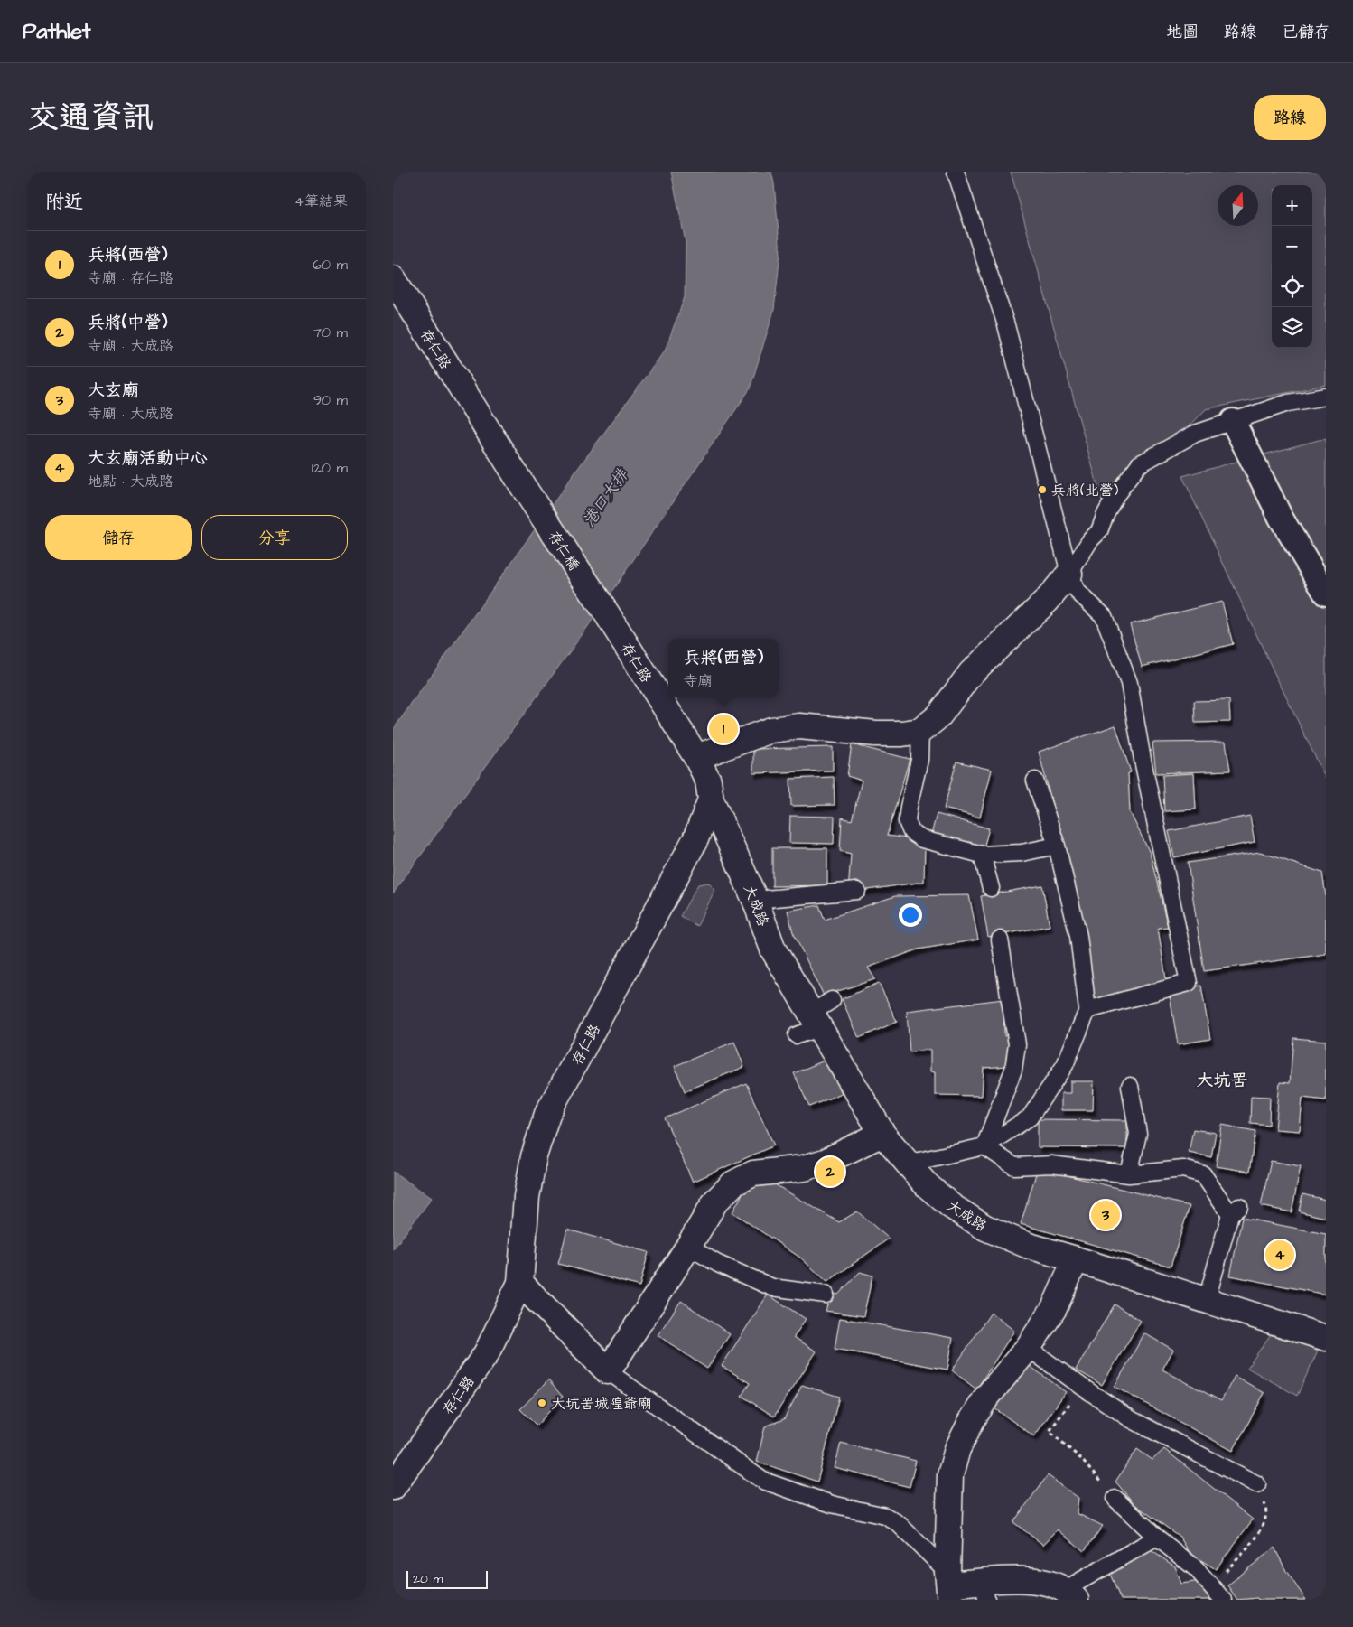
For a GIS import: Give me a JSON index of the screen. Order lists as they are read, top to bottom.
{
  "streets": {
    "street": ["存仁路", "存仁橋", "大成路"]
  },
  "crossings": [
    ["存仁路", "存仁橋"],
    ["存仁路", "大成路"]
  ],
  "districts": ["大坑罟"],
  "water": ["港口大排"],
  "places": ["兵將(北營)", "大坑罟城隍爺廟"],
  "scale_bar": "20 m",
  "north": "top",
  "page": {
    "header": "Pathlet",
    "nav": ["地圖", "路線", "已儲存"],
    "title": "交通資訊",
    "buttons": [
      "路線",
      ["儲存", "分享"]
    ],
    "heading": ["附近", "4筆結果"],
    "map_buttons": ["+", "−"],
    "list": [
      {
        "mark": "1",
        "name": "兵將(西營)",
        "note": "寺廟 · 存仁路",
        "value": "60 m"
      },
      {
        "mark": "2",
        "name": "兵將(中營)",
        "note": "寺廟 · 大成路",
        "value": "70 m"
      },
      {
        "mark": "3",
        "name": "大玄廟",
        "note": "寺廟 · 大成路",
        "value": "90 m"
      },
      {
        "mark": "4",
        "name": "大玄廟活動中心",
        "note": "地點 · 大成路",
        "value": "120 m"
      }
    ],
    "popup": ["兵將(西營)", "寺廟"],
    "pins": [
      "1",
      "2",
      "3",
      "4"
    ],
    "scale": "20 m"
  }
}
